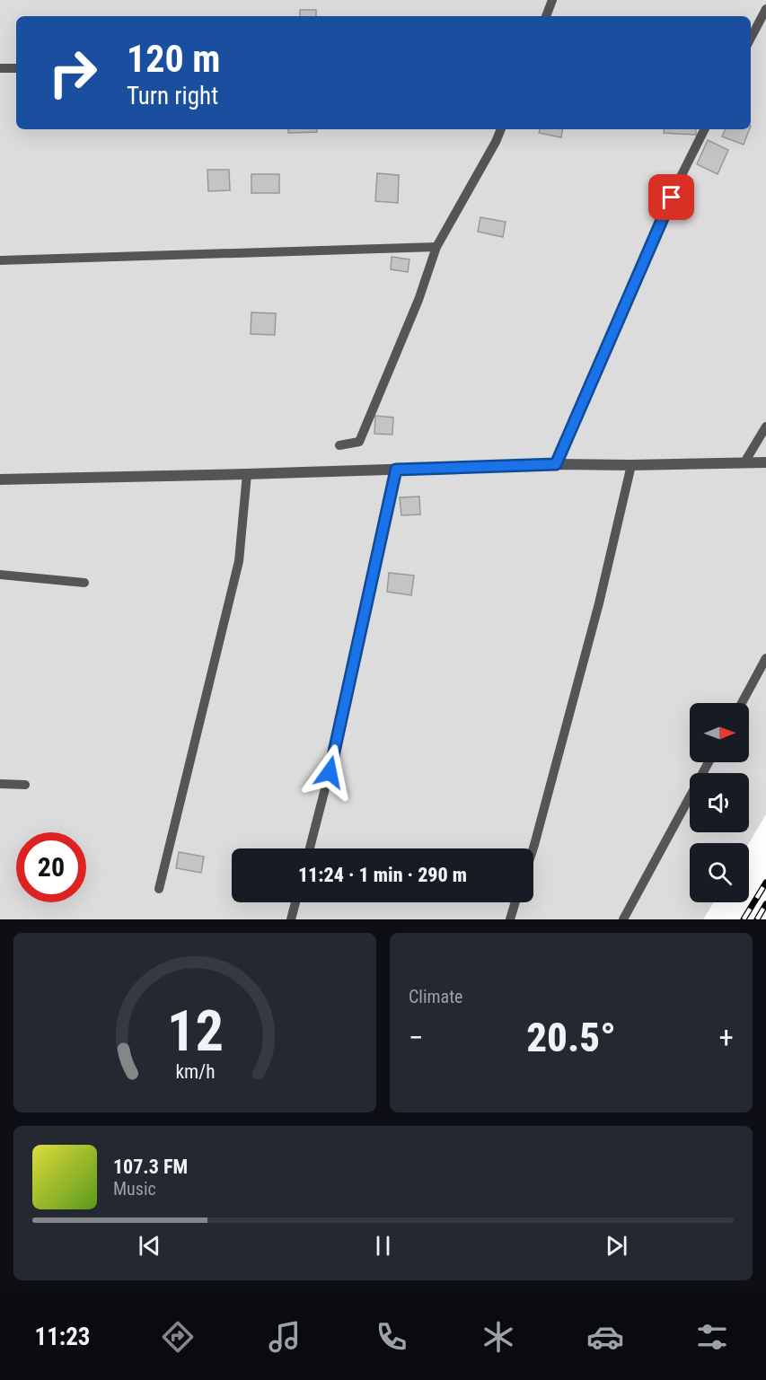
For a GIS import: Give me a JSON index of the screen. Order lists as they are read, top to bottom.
{
  "north": "right",
  "page": {
    "turn": ["120 m", "Turn right"],
    "limit": "20",
    "trip": "11:24 · 1 min · 290 m",
    "tile": "Climate",
    "heat": ["−", "20.5°", "+"],
    "song": ["107.3 FM", "Music"],
    "tabs": "11:23",
    "gauge": ["12", "km/h"]
  }
}
